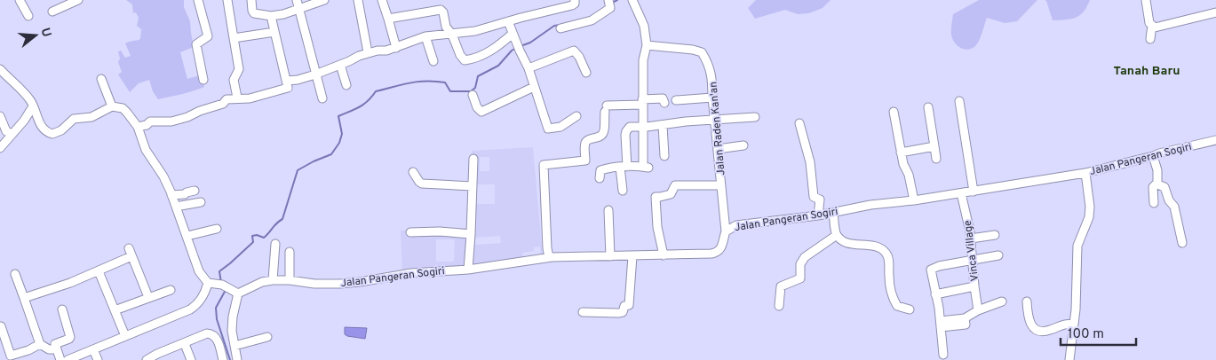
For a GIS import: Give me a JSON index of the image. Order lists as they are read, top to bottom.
{
  "streets": {
    "street": ["Jalan Raden Kan'an", "Jalan Pangeran Sogiri", "Vinca Village"]
  },
  "crossings": [
    ["Jalan Raden Kan'an", "Jalan Pangeran Sogiri"],
    ["Jalan Pangeran Sogiri", "Vinca Village"]
  ],
  "districts": ["Tanah Baru"],
  "scale_bar": "100 m",
  "north": "right"
}
